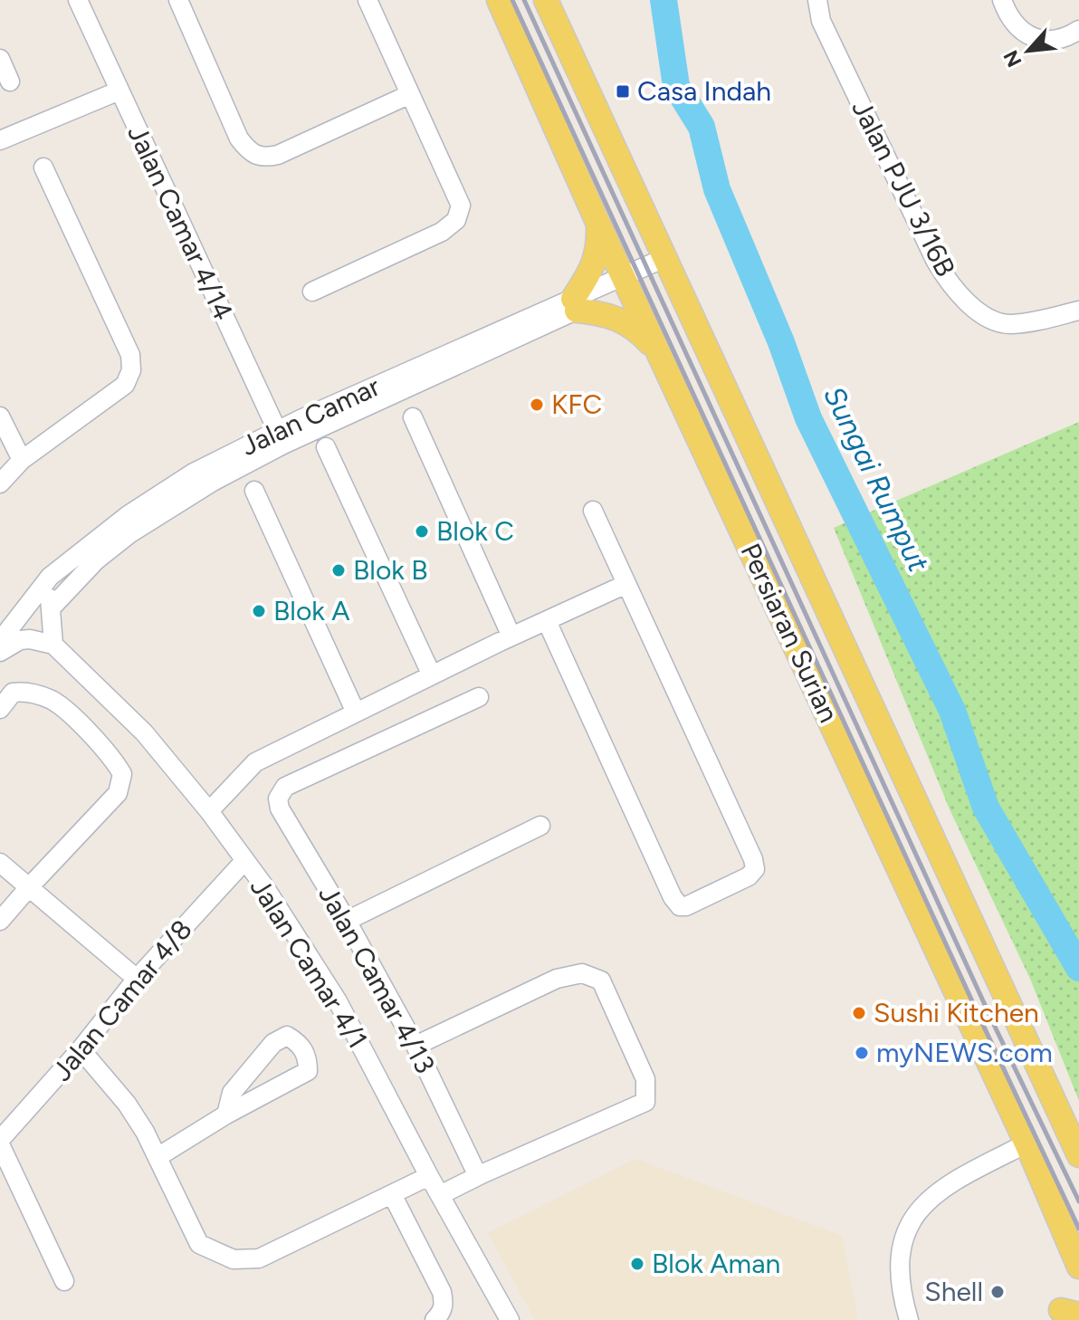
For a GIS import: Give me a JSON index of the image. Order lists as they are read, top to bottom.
{
  "streets": {
    "main road": ["Persiaran Surian"],
    "street": [
      "Jalan PJU 3/16B",
      "Jalan Camar 4/14",
      "Jalan Camar",
      "Jalan Camar 4/1",
      "Jalan Camar 4/13",
      "Jalan Camar 4/8"
    ]
  },
  "crossings": [
    ["Jalan Camar 4/14", "Jalan Camar"],
    ["Jalan Camar", "Persiaran Surian"],
    ["Jalan Camar 4/1", "Jalan Camar 4/8"]
  ],
  "water": ["Sungai Rumput"],
  "places": {
    "transit": ["Casa Indah"],
    "other": [
      "KFC",
      "Blok C",
      "Blok B",
      "Blok A",
      "Sushi Kitchen",
      "myNEWS.com",
      "Blok Aman",
      "Shell"
    ]
  },
  "north": "bottom left"
}
